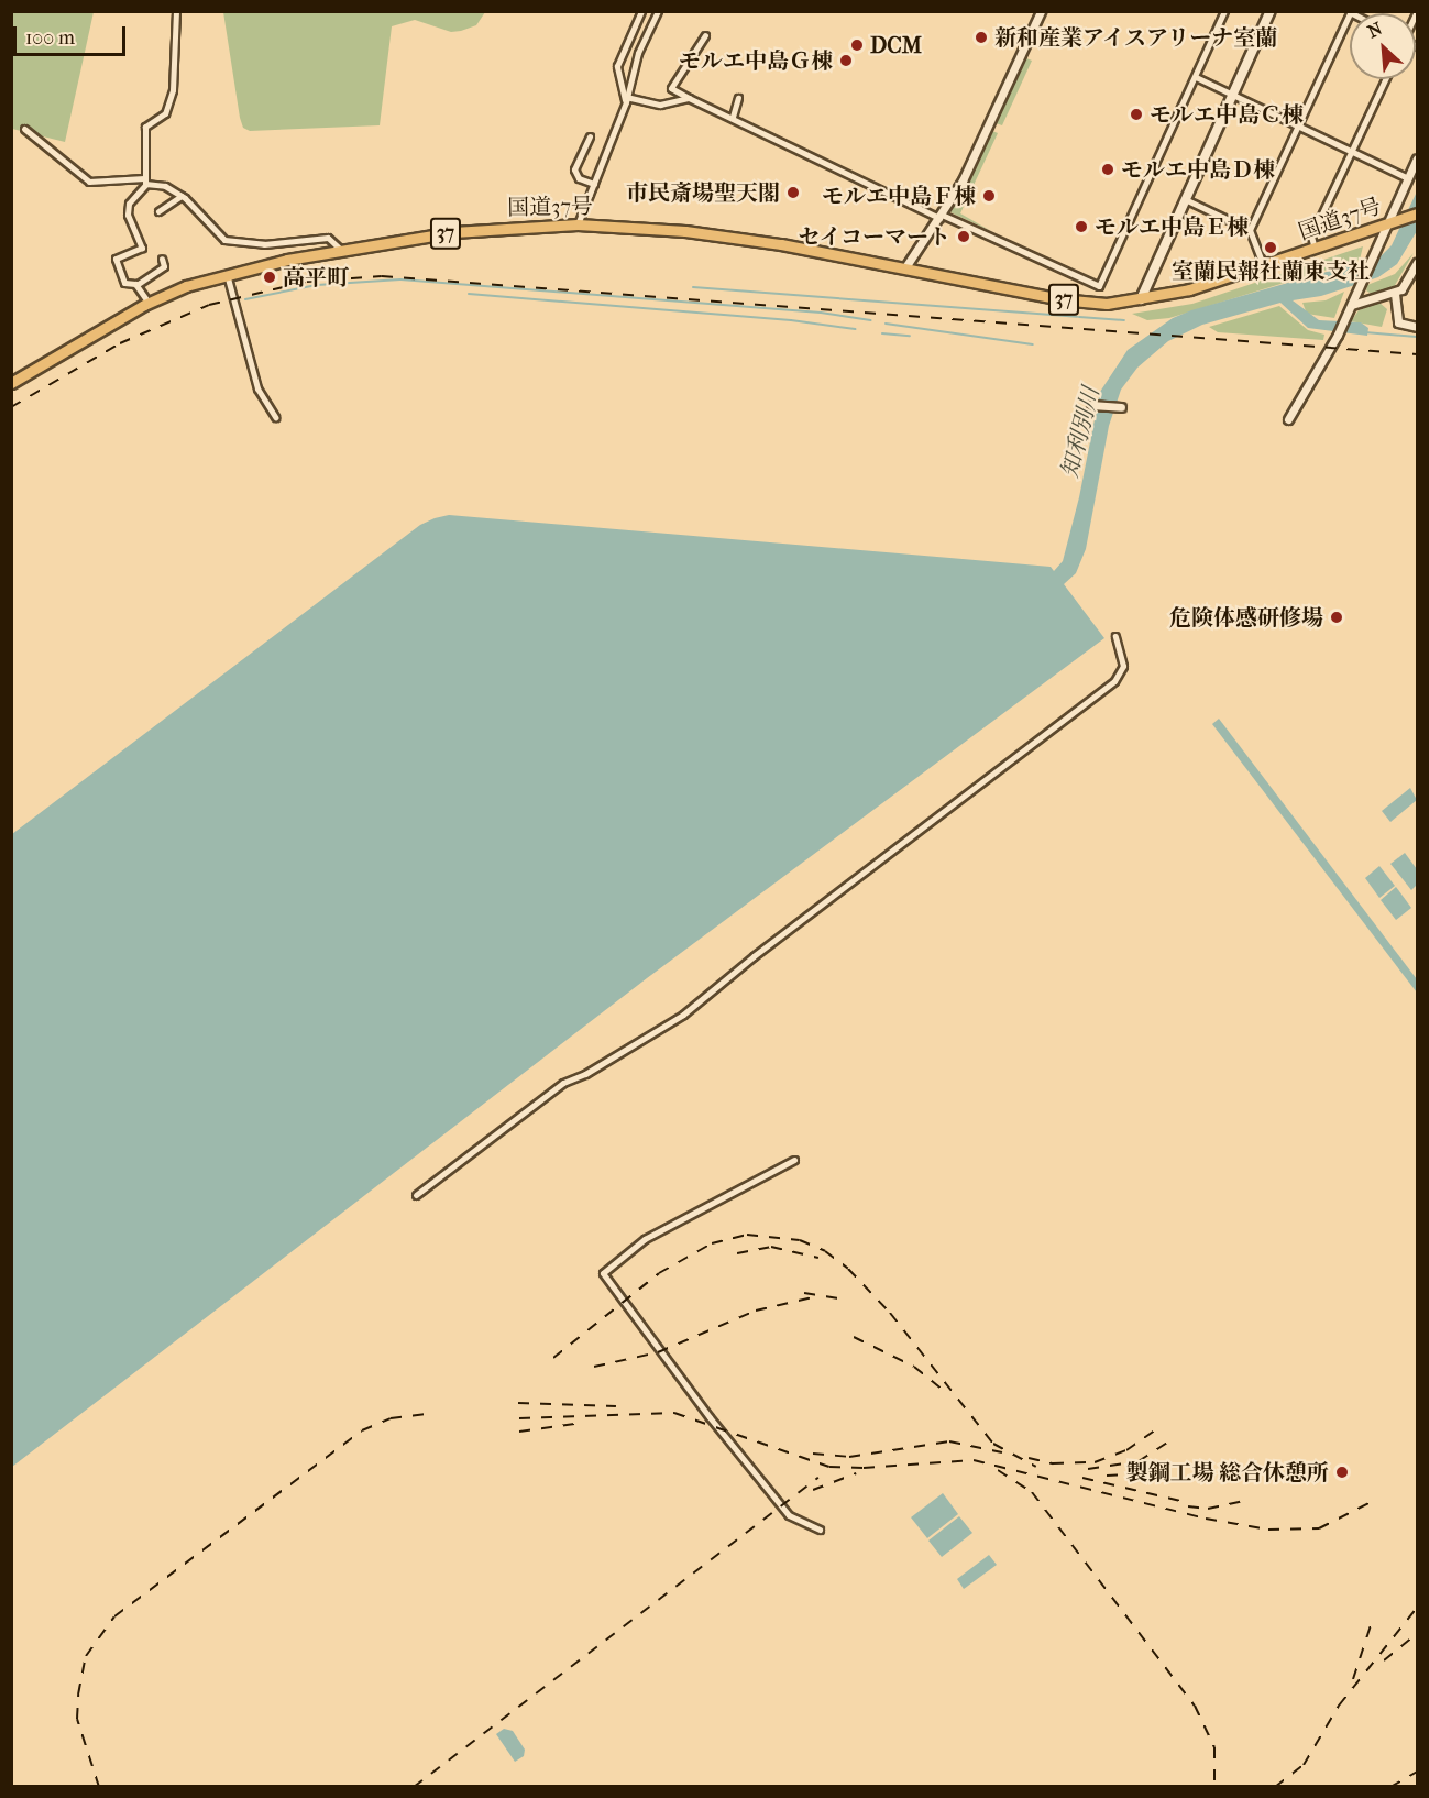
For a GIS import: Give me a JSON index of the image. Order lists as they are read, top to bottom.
{
  "streets": {
    "highway": ["国道37号", "37"]
  },
  "water": ["知利別川"],
  "places": [
    "新和産業アイスアリーナ室蘭",
    "DCM",
    "モルエ中島Ｇ棟",
    "モルエ中島Ｃ棟",
    "モルエ中島Ｄ棟",
    "市民斎場聖天閣",
    "モルエ中島Ｆ棟",
    "モルエ中島Ｅ棟",
    "セイコーマート",
    "室蘭民報社蘭東支社",
    "高平町",
    "危険体感研修場",
    "製鋼工場 総合休憩所"
  ],
  "scale_bar": "100 m",
  "north": "top left"
}
